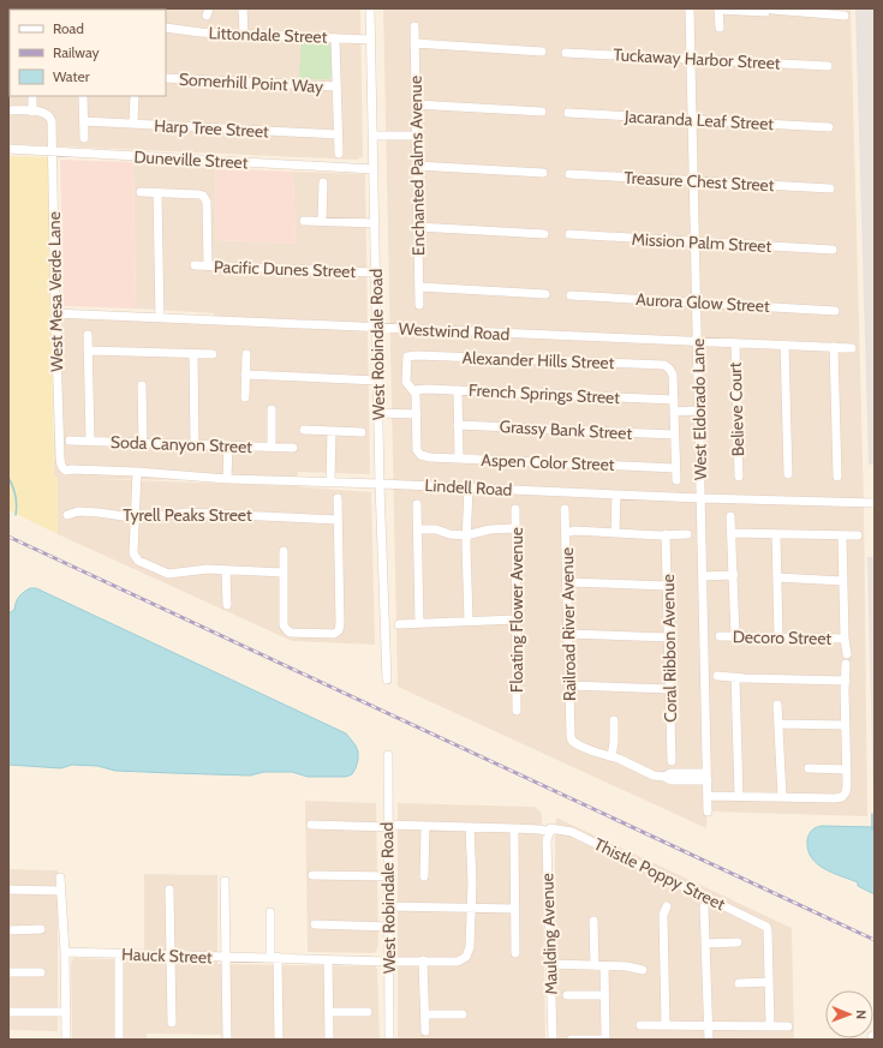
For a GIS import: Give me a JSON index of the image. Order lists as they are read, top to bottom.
{
  "streets": {
    "street": [
      "Littondale Street",
      "Tuckaway Harbor Street",
      "Somerhill Point Way",
      "Jacaranda Leaf Street",
      "Harp Tree Street",
      "Duneville Street",
      "Enchanted Palms Avenue",
      "Treasure Chest Street",
      "Mission Palm Street",
      "Pacific Dunes Street",
      "West Mesa Verde Lane",
      "Aurora Glow Street",
      "Westwind Road",
      "West Robindale Road",
      "Alexander Hills Street",
      "French Springs Street",
      "West Eldorado Lane",
      "Believe Court",
      "Grassy Bank Street",
      "Soda Canyon Street",
      "Aspen Color Street",
      "Lindell Road",
      "Tyrell Peaks Street",
      "Floating Flower Avenue",
      "Railroad River Avenue",
      "Decoro Street",
      "Coral Ribbon Avenue",
      "Thistle Poppy Street",
      "Maulding Avenue",
      "Hauck Street"
    ]
  },
  "crossings": [
    ["Littondale Street", "West Robindale Road"],
    ["Tuckaway Harbor Street", "West Eldorado Lane"],
    ["Jacaranda Leaf Street", "West Eldorado Lane"],
    ["Duneville Street", "West Mesa Verde Lane"],
    ["Duneville Street", "West Robindale Road"],
    ["Treasure Chest Street", "West Eldorado Lane"],
    ["Mission Palm Street", "West Eldorado Lane"],
    ["Pacific Dunes Street", "West Robindale Road"],
    ["West Mesa Verde Lane", "Westwind Road"],
    ["West Mesa Verde Lane", "Lindell Road"],
    ["Aurora Glow Street", "West Eldorado Lane"],
    ["Westwind Road", "West Robindale Road"],
    ["Westwind Road", "West Eldorado Lane"],
    ["Westwind Road", "Believe Court"],
    ["West Robindale Road", "Lindell Road"],
    ["West Robindale Road", "Thistle Poppy Street"],
    ["West Robindale Road", "Hauck Street"],
    ["Alexander Hills Street", "French Springs Street"],
    ["West Eldorado Lane", "Lindell Road"],
    ["Thistle Poppy Street", "Maulding Avenue"]
  ],
  "legend": ["Road", "Railway", "Water"],
  "north": "right"
}
